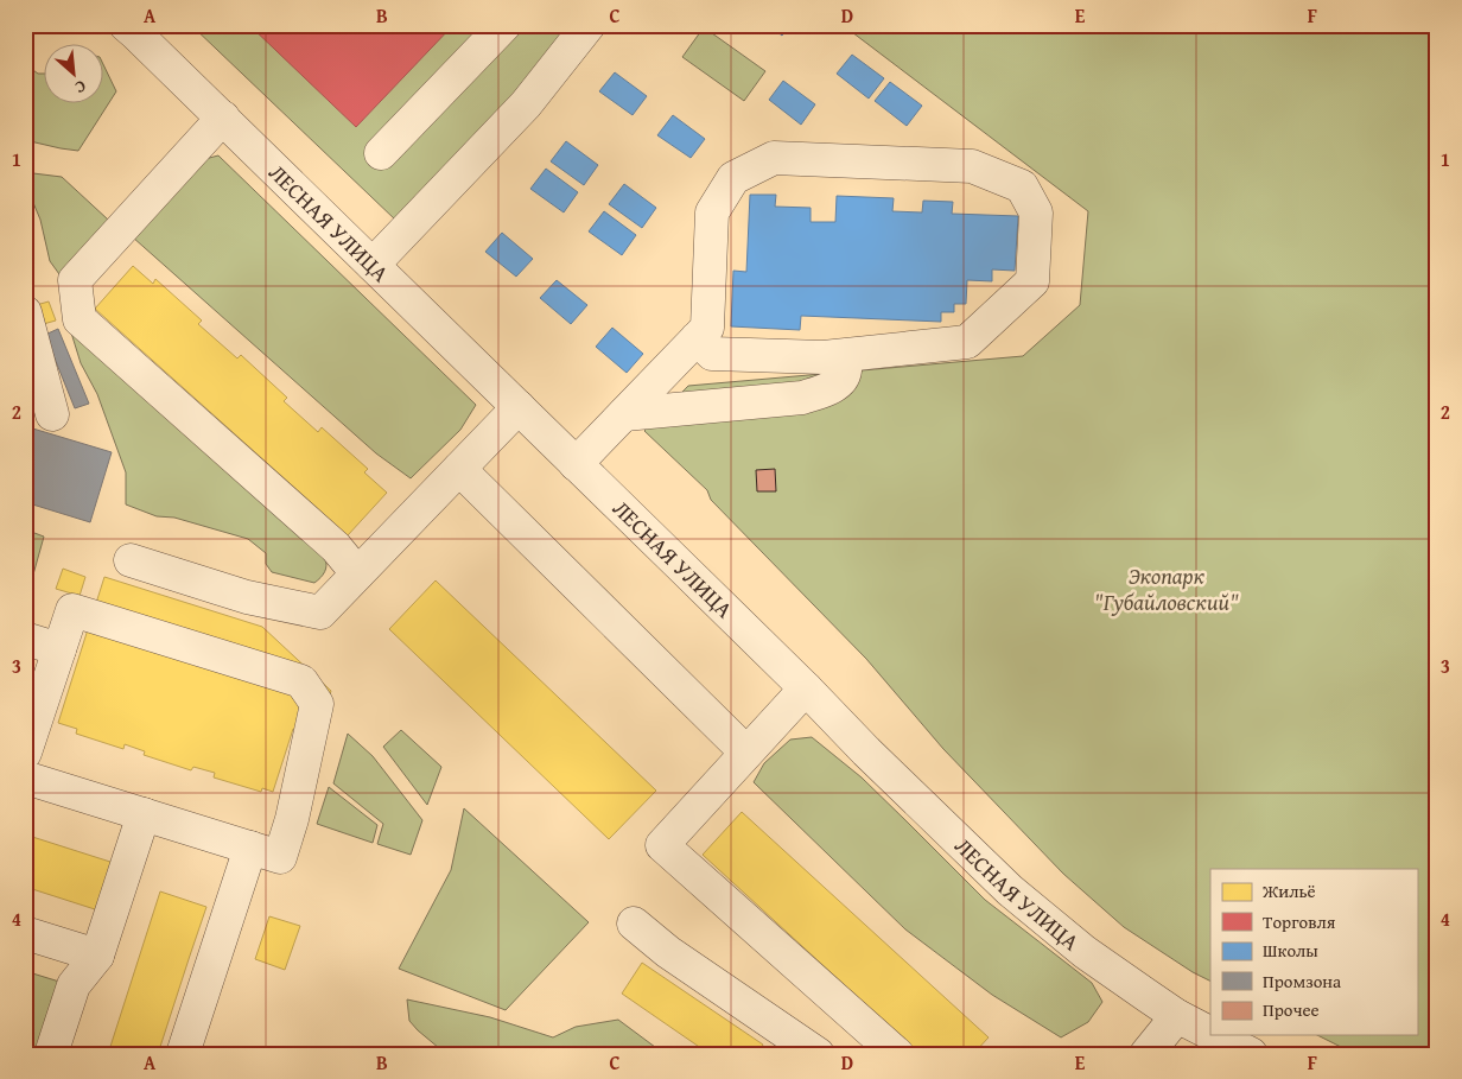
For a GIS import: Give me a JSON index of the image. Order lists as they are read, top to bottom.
{
  "streets": {
    "street": ["ЛЕСНАЯ УЛИЦА"]
  },
  "parks": ["Экопарк \"Губайловский\""],
  "legend": [
    "Жильё",
    "Торговля",
    "Школы",
    "Промзона",
    "Прочее"
  ],
  "north": "bottom right",
  "grid": {
    "columns": [
      "A",
      "B",
      "C",
      "D",
      "E",
      "F"
    ],
    "rows": [
      "1",
      "2",
      "3",
      "4"
    ]
  }
}
